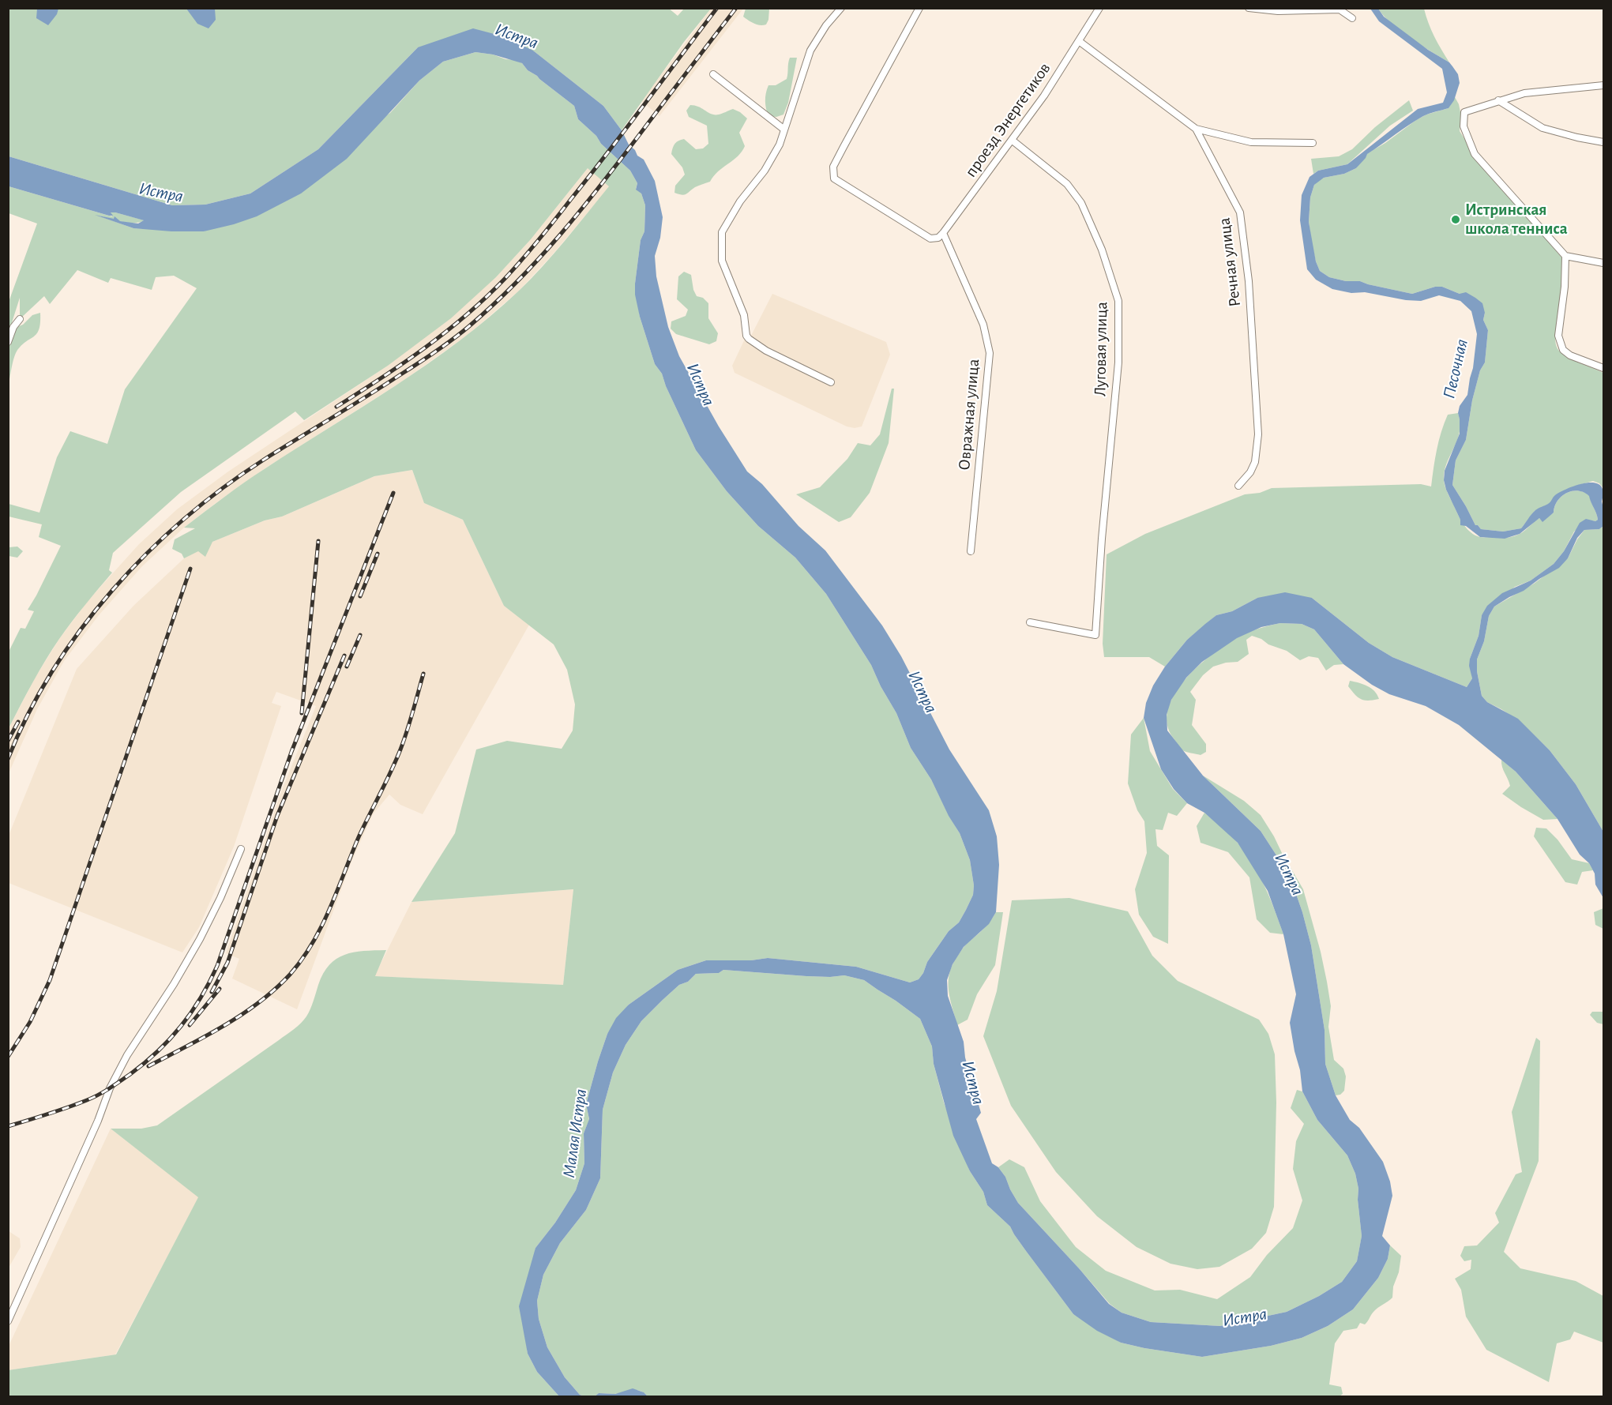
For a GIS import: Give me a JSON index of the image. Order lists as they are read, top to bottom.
{
  "streets": {
    "street": [
      "проезд Энергетиков",
      "Речная улица",
      "Луговая улица",
      "Овражная улица"
    ]
  },
  "crossings": [
    ["проезд Энергетиков", "Речная улица"],
    ["проезд Энергетиков", "Луговая улица"],
    ["проезд Энергетиков", "Овражная улица"]
  ],
  "water": ["Истра", "Песочная", "Малая Истра"],
  "places": ["Истринская школа тенниса"]
}
